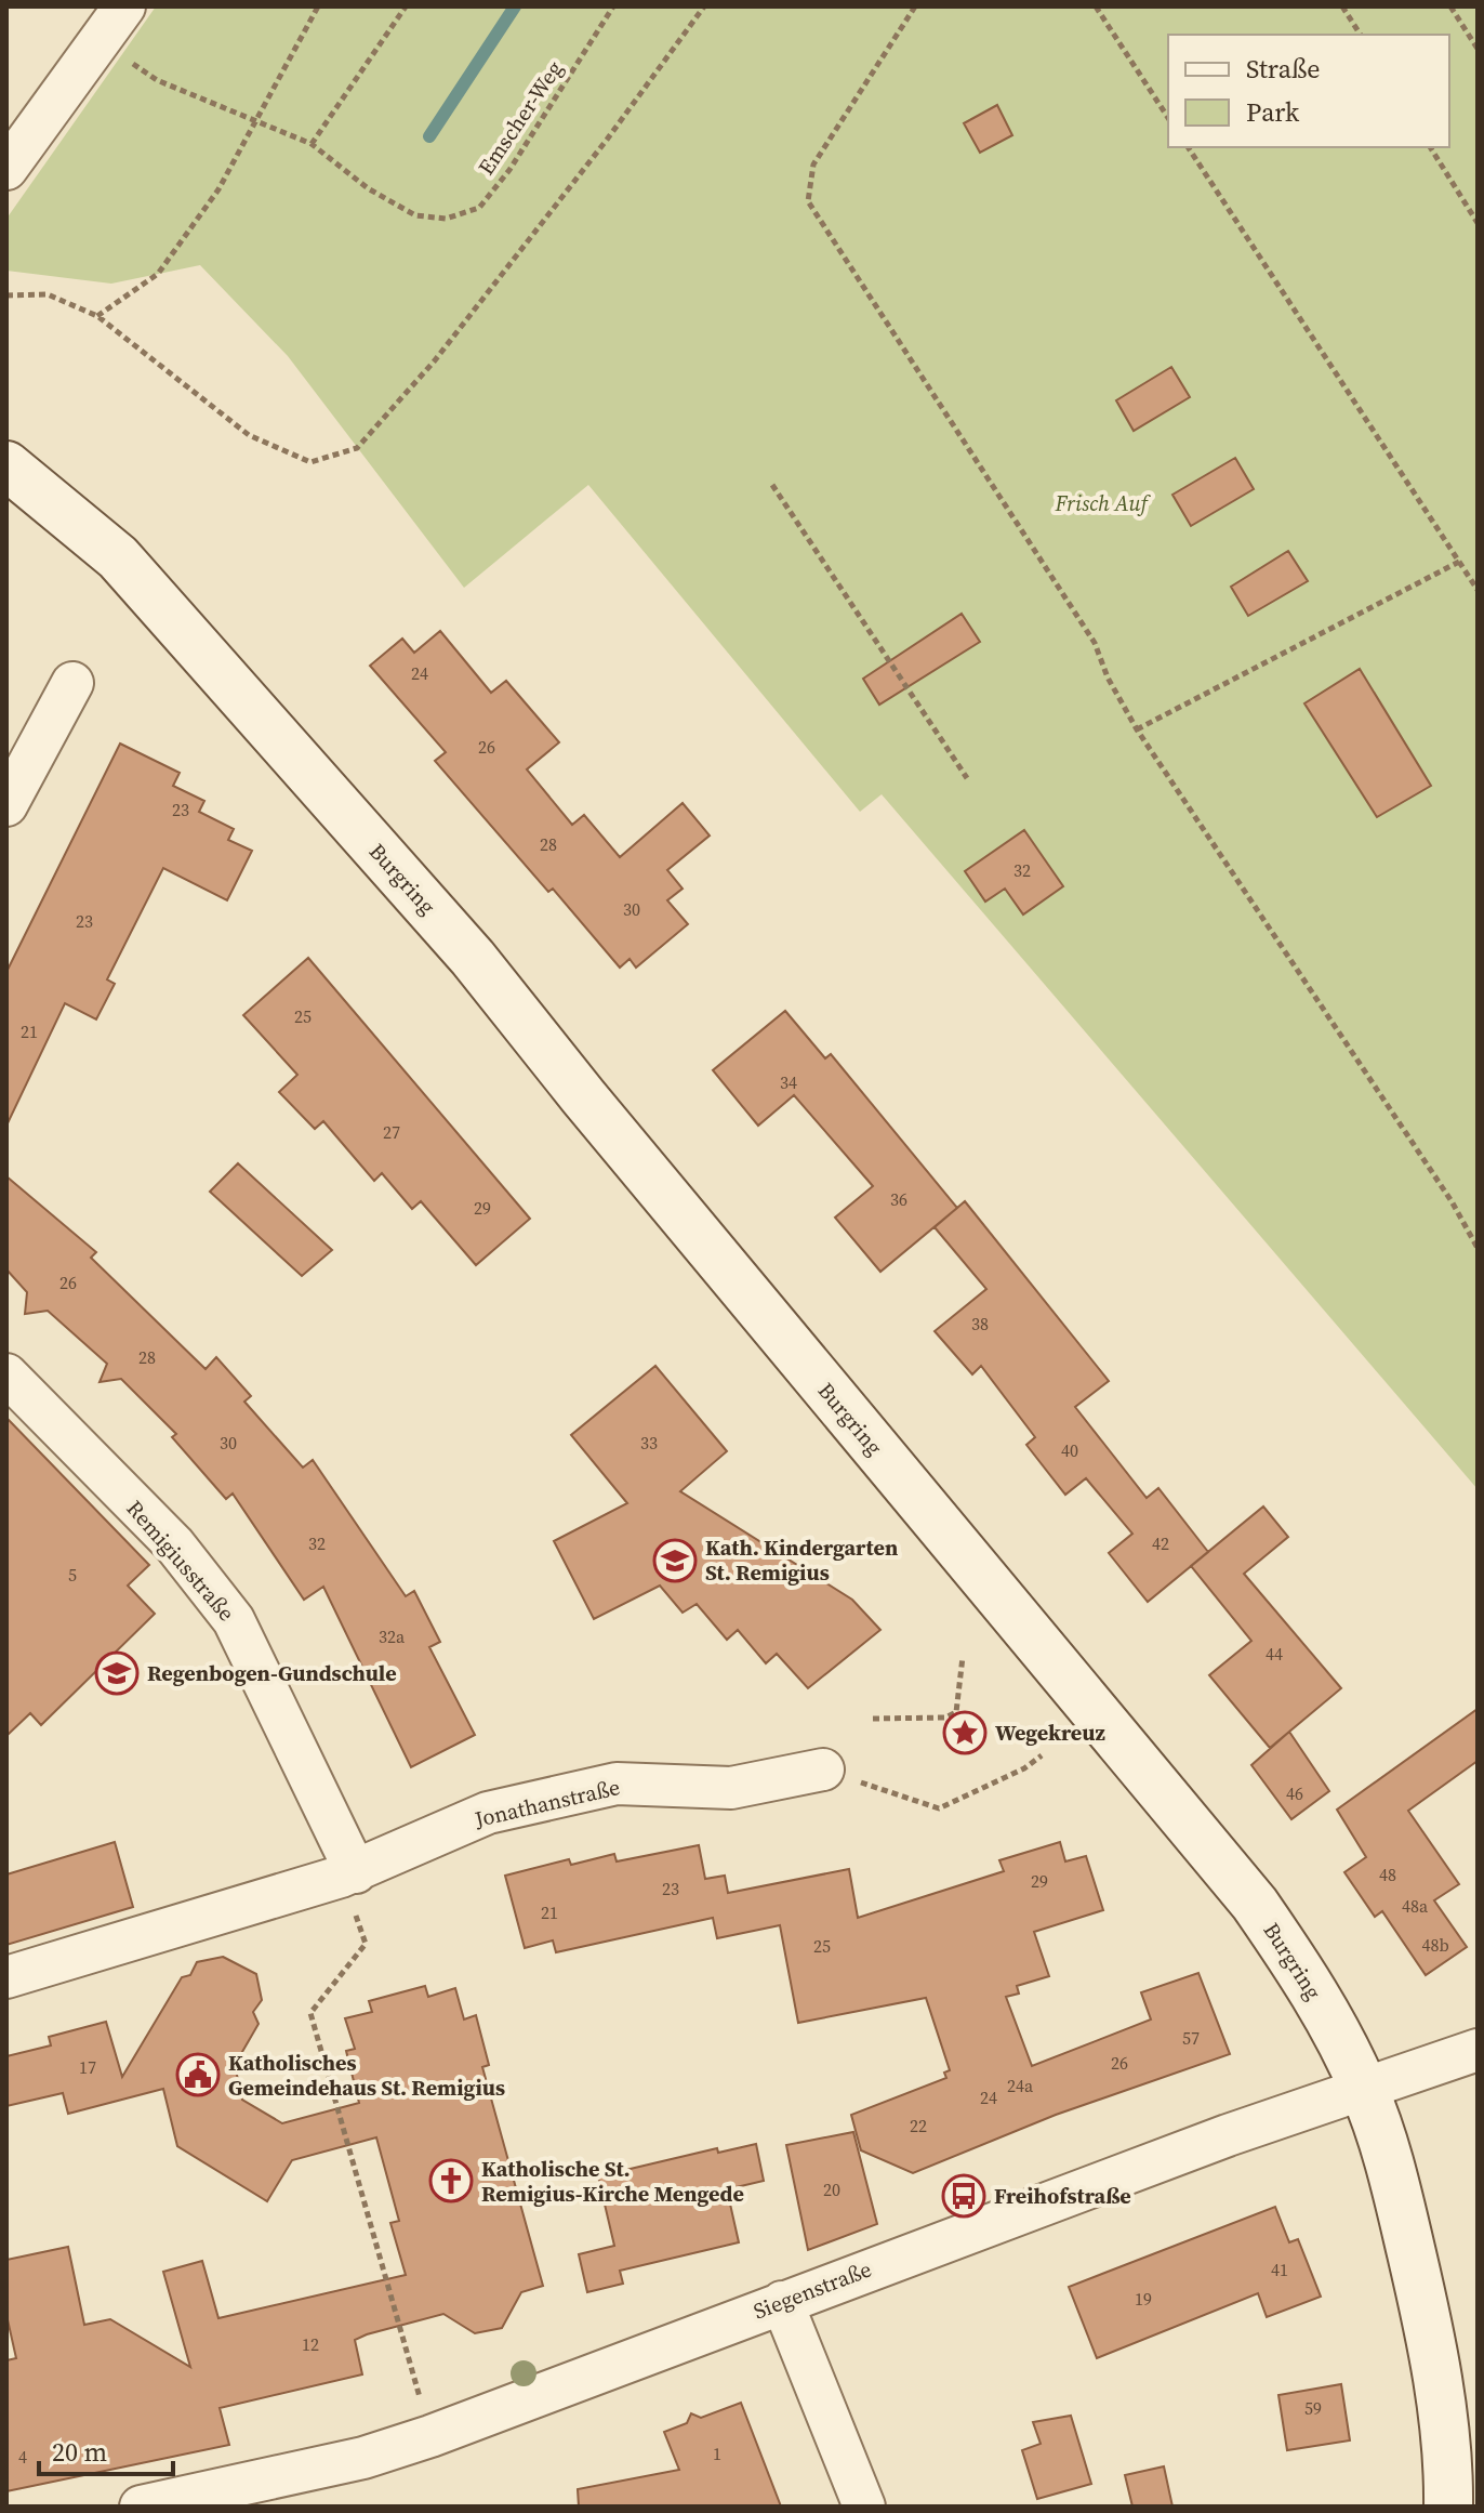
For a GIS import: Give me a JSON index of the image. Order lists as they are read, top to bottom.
{
  "streets": {
    "main road": ["Burgring"],
    "street": ["Remigiusstraße", "Jonathanstraße", "Siegenstraße"],
    "path": ["Emscher-Weg"]
  },
  "crossings": [
    ["Burgring", "Siegenstraße"],
    ["Remigiusstraße", "Jonathanstraße"]
  ],
  "parks": ["Frisch Auf"],
  "places": {
    "school or university": ["Kath. Kindergarten St. Remigius", "Regenbogen-Gundschule"],
    "place": ["Wegekreuz"],
    "public building": ["Katholisches Gemeindehaus St. Remigius"],
    "church": ["Katholische St. Remigius-Kirche Mengede"],
    "bus stop": ["Freihofstraße"]
  },
  "house_numbers": [
    "24",
    "26",
    "23",
    "28",
    "32",
    "30",
    "23",
    "25",
    "21",
    "34",
    "27",
    "36",
    "29",
    "26",
    "38",
    "28",
    "30",
    "33",
    "40",
    "32",
    "42",
    "5",
    "32a",
    "44",
    "46",
    "48",
    "29",
    "23",
    "48a",
    "21",
    "48b",
    "25",
    "57",
    "26",
    "17",
    "24a",
    "24",
    "22",
    "20",
    "41",
    "19",
    "12",
    "59",
    "1",
    "4"
  ],
  "legend": ["Straße", "Park"],
  "scale_bar": "20 m"
}
